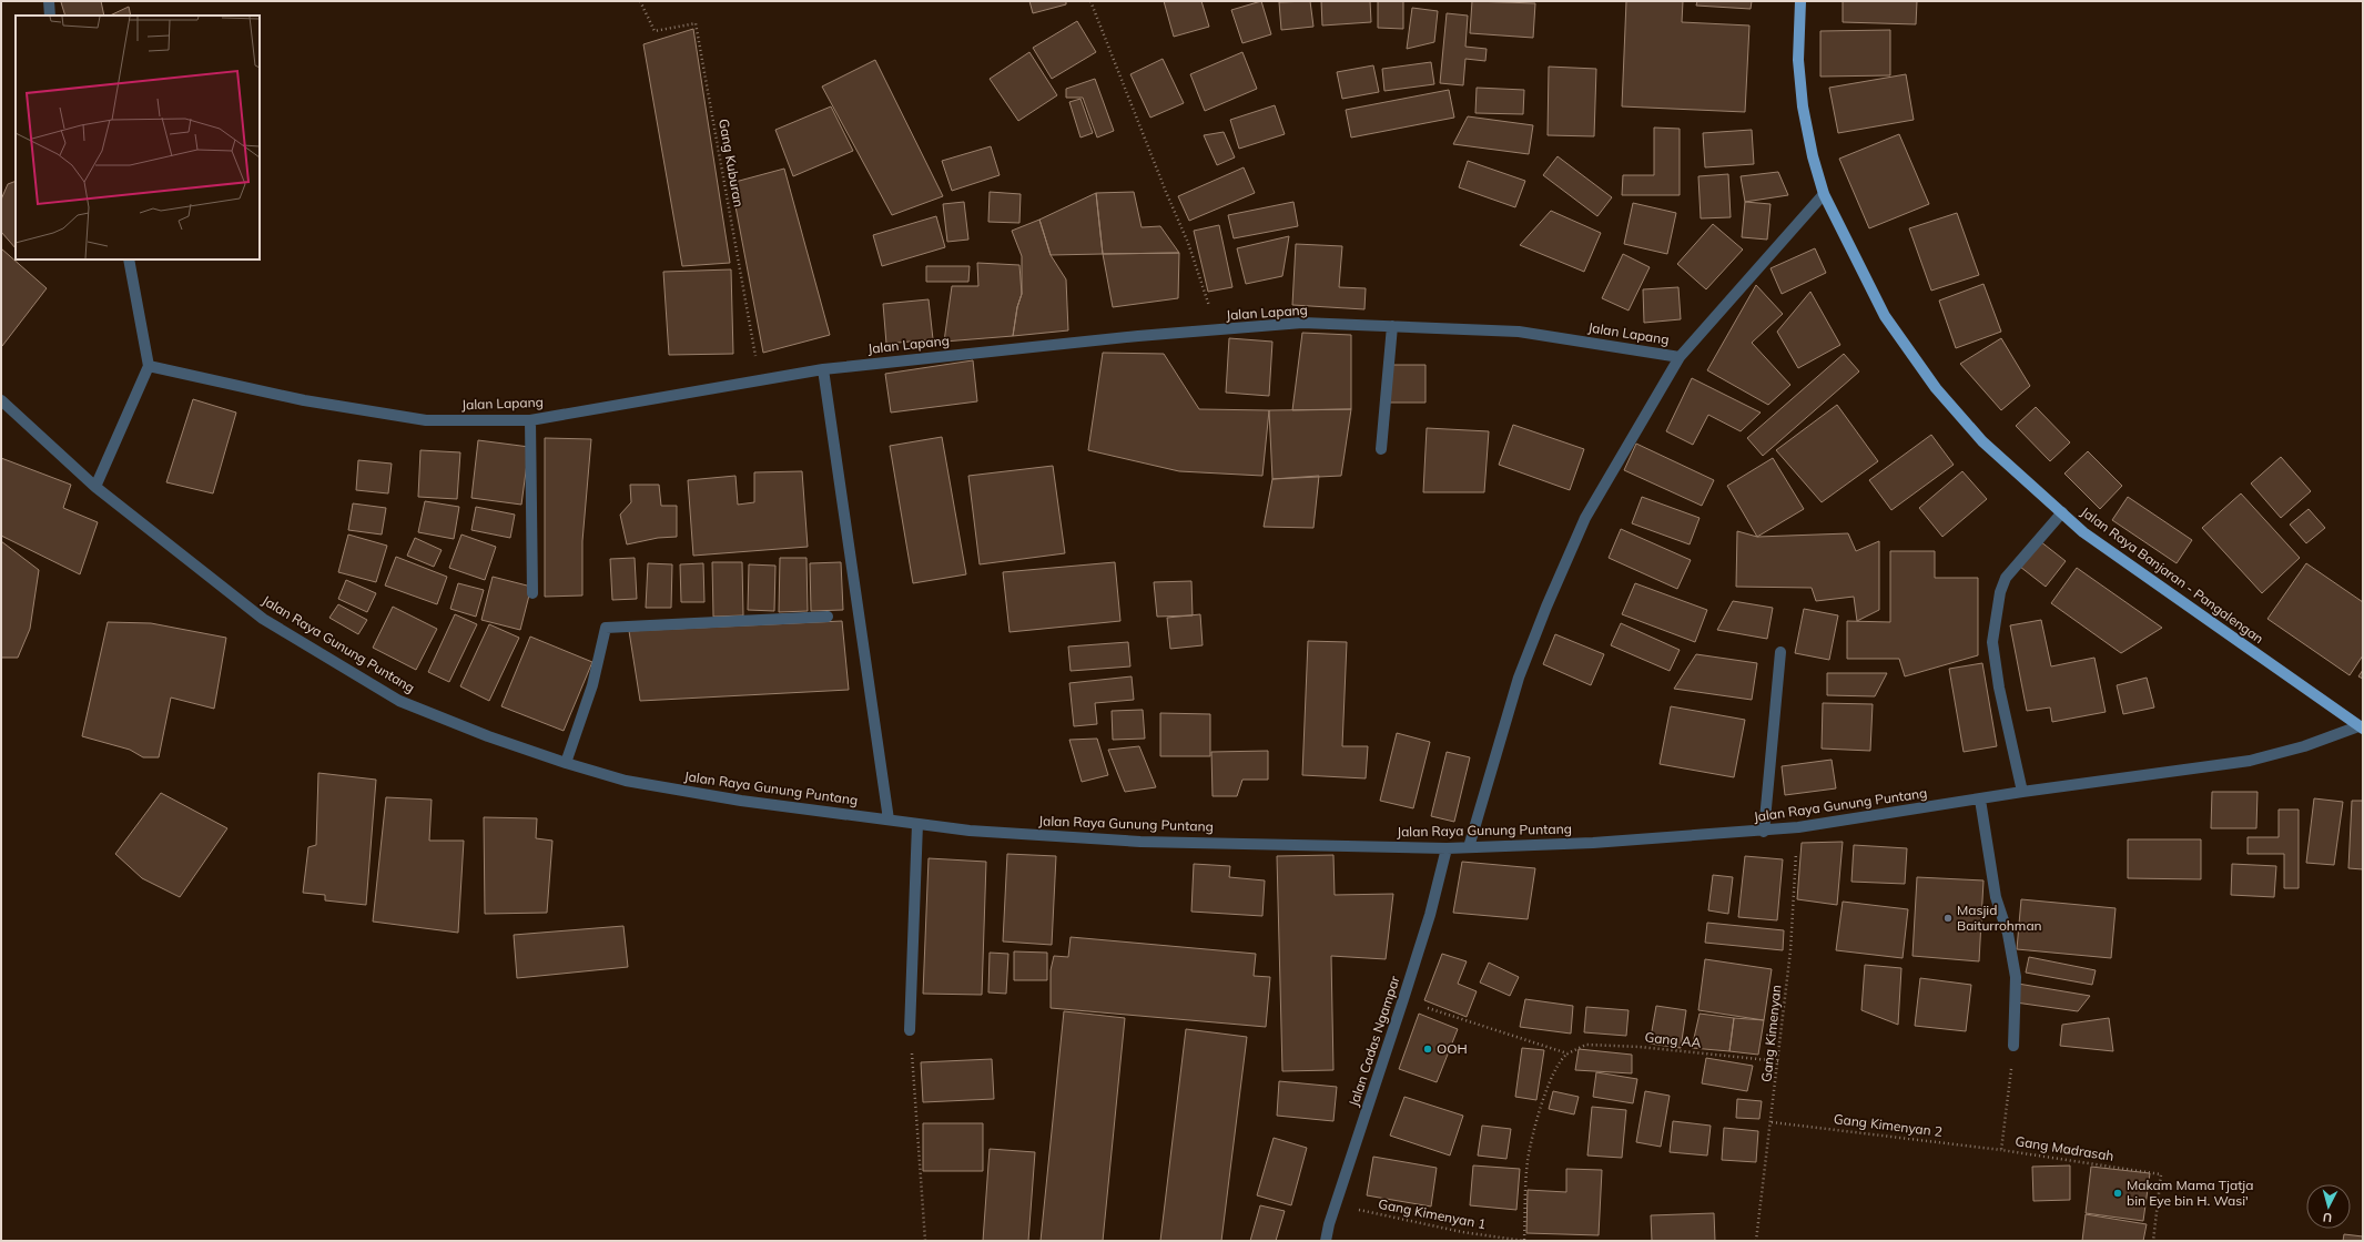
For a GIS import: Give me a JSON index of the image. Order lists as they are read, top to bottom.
{
  "streets": {
    "main road": ["Jalan Raya Banjaran - Pangalengan"],
    "street": ["Jalan Lapang", "Jalan Raya Gunung Puntang", "Jalan Cadas Ngampar"],
    "path": [
      "Gang Kuburan",
      "Gang Kimenyan",
      "Gang AA",
      "Gang Kimenyan 2",
      "Gang Madrasah",
      "Gang Kimenyan 1"
    ]
  },
  "crossings": [
    ["Gang Kuburan", "Jalan Lapang"],
    ["Jalan Raya Banjaran - Pangalengan", "Jalan Raya Gunung Puntang"],
    ["Jalan Raya Gunung Puntang", "Gang Kimenyan"],
    ["Jalan Raya Gunung Puntang", "Jalan Cadas Ngampar"],
    ["Gang Kimenyan", "Gang AA"],
    ["Gang Kimenyan", "Gang Kimenyan 2"],
    ["Jalan Cadas Ngampar", "Gang Kimenyan 1"],
    ["Gang Kimenyan 2", "Gang Madrasah"]
  ],
  "places": ["Masjid Baiturrohman", "OOH", "Makam Mama Tjatja bin Eye bin H. Wasi'"],
  "north": "bottom"
}
